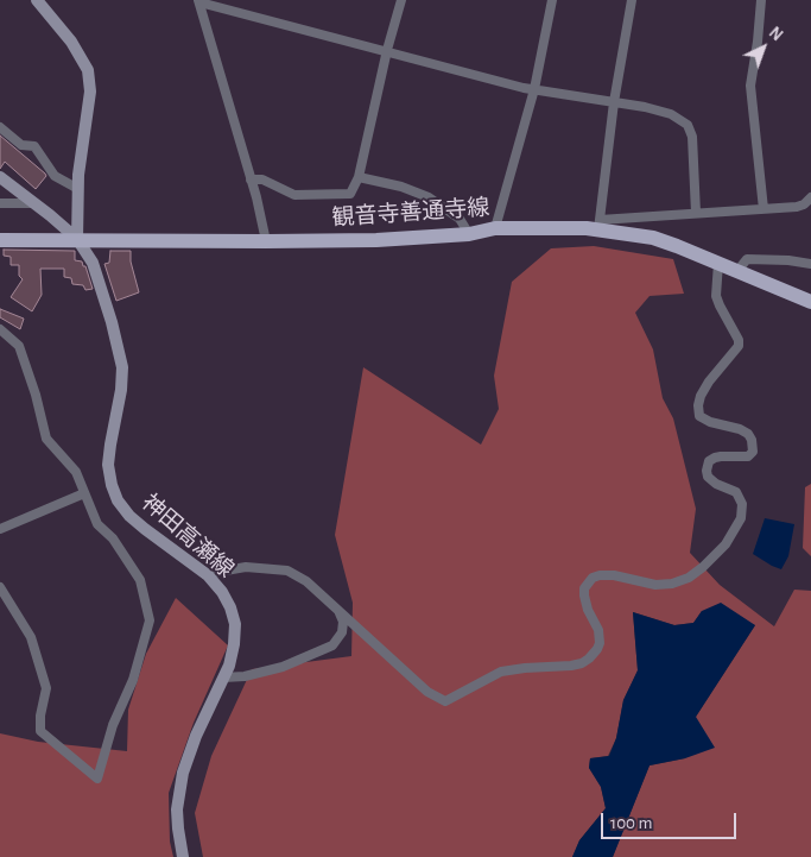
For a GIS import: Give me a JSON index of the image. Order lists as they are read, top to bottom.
{
  "streets": {
    "main road": ["観音寺善通寺線", "神田高瀬線"]
  },
  "crossings": [
    ["観音寺善通寺線", "神田高瀬線"]
  ],
  "scale_bar": "100 m",
  "north": "top right"
}
